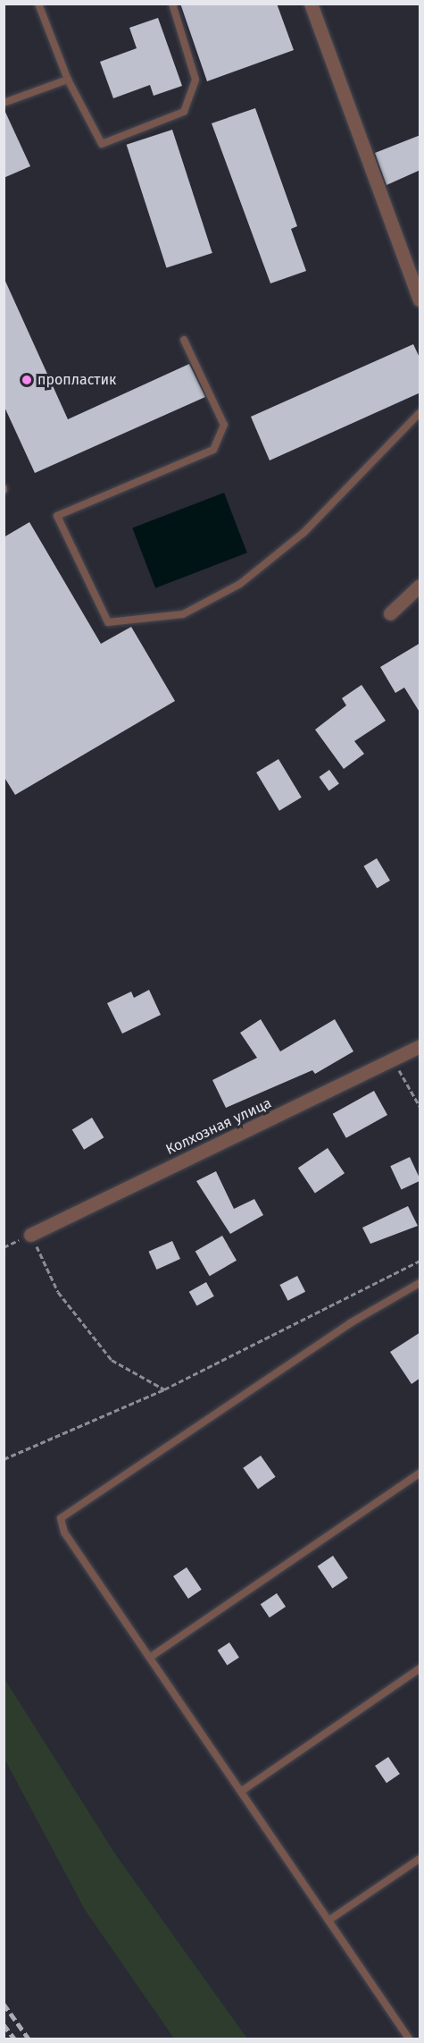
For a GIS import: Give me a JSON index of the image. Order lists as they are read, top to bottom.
{
  "streets": {
    "street": ["Колхозная улица"]
  },
  "places": ["пропластик"]
}
